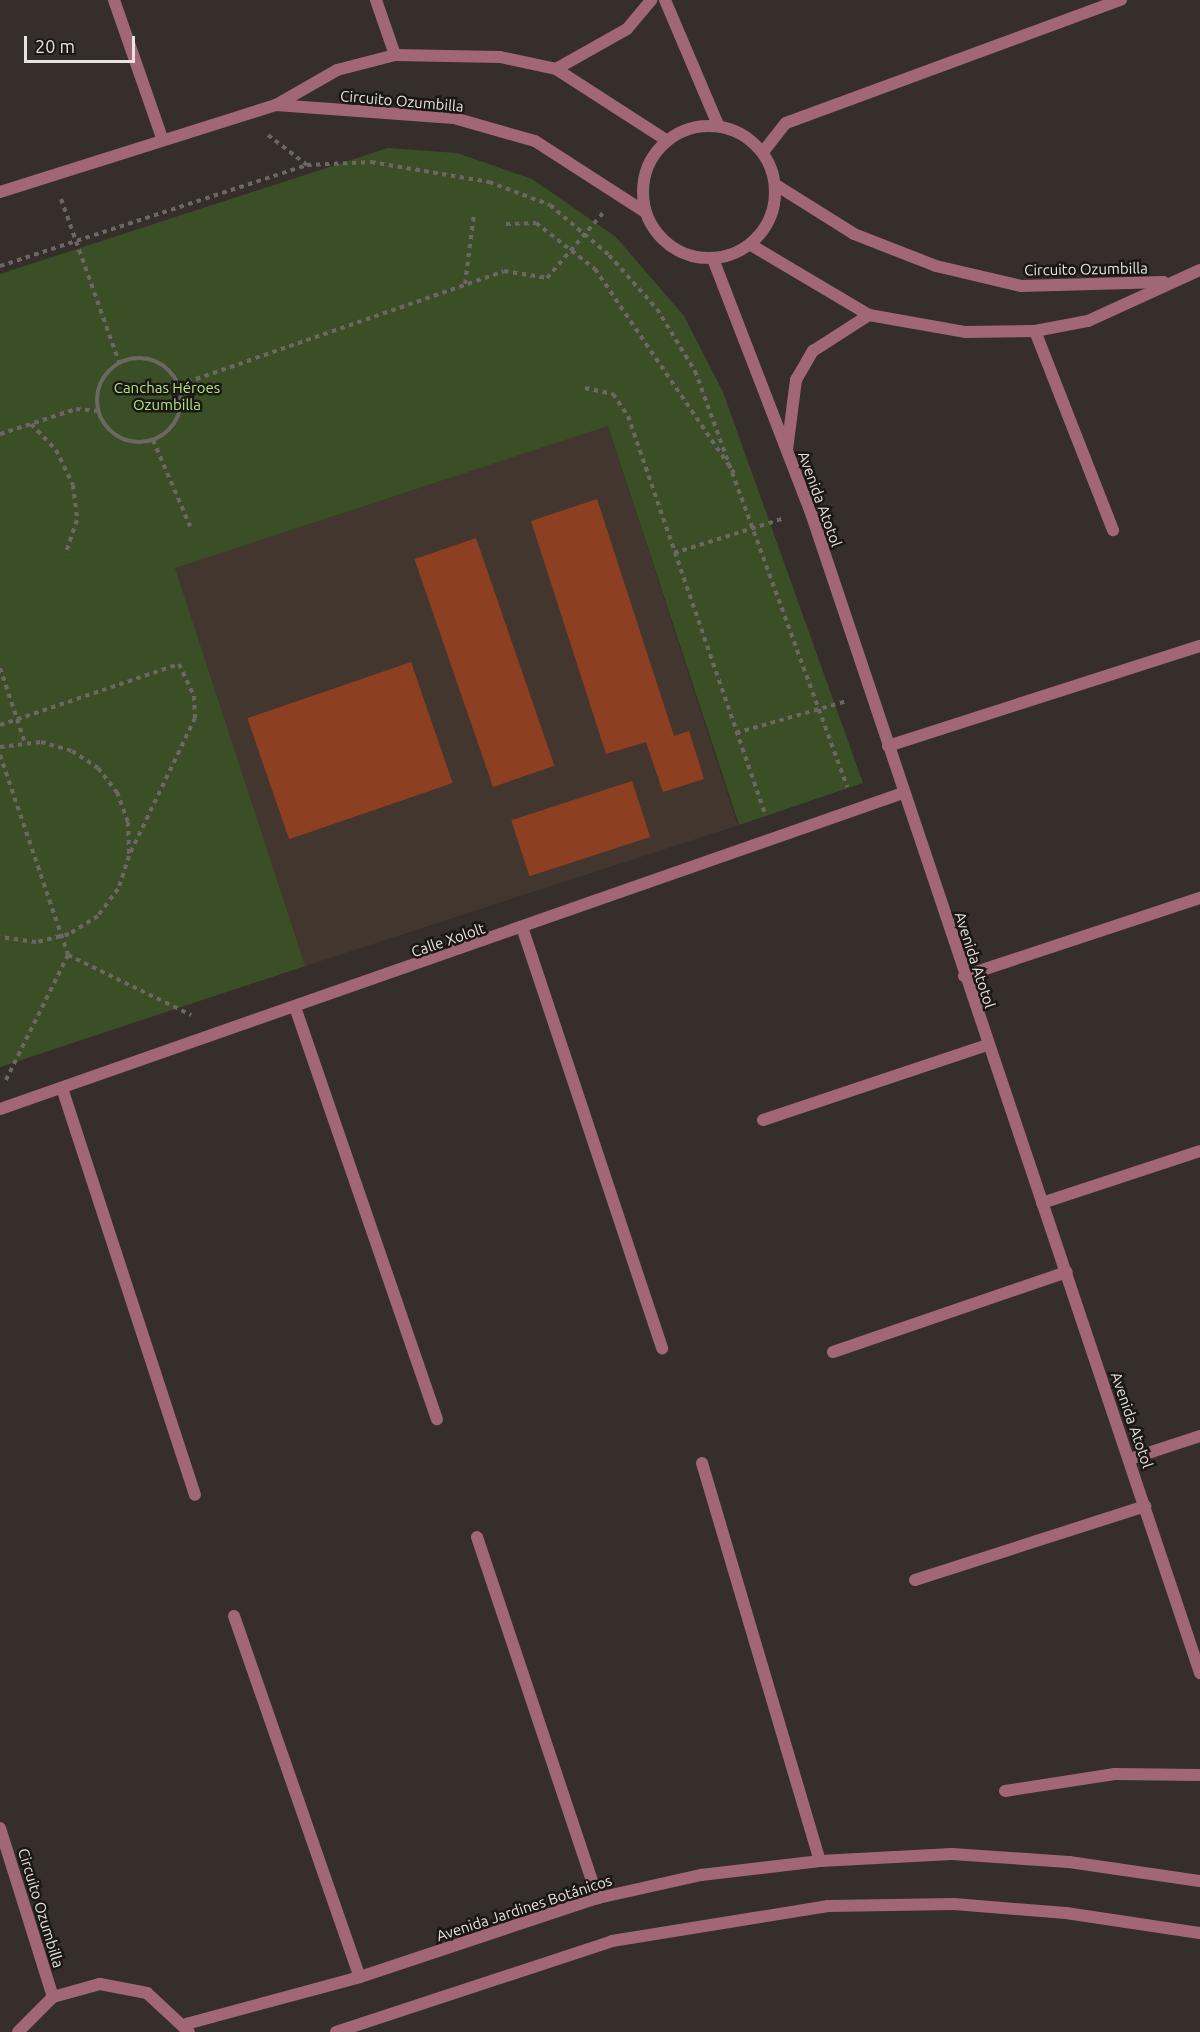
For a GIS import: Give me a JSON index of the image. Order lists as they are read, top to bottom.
{
  "streets": {
    "street": [
      "Circuito Ozumbilla",
      "Avenida Atotol",
      "Calle Xololt",
      "Avenida Jardines Botánicos"
    ]
  },
  "crossings": [
    ["Circuito Ozumbilla", "Avenida Atotol"],
    ["Avenida Atotol", "Calle Xololt"]
  ],
  "parks": ["Canchas Héroes Ozumbilla"],
  "scale_bar": "20 m"
}
